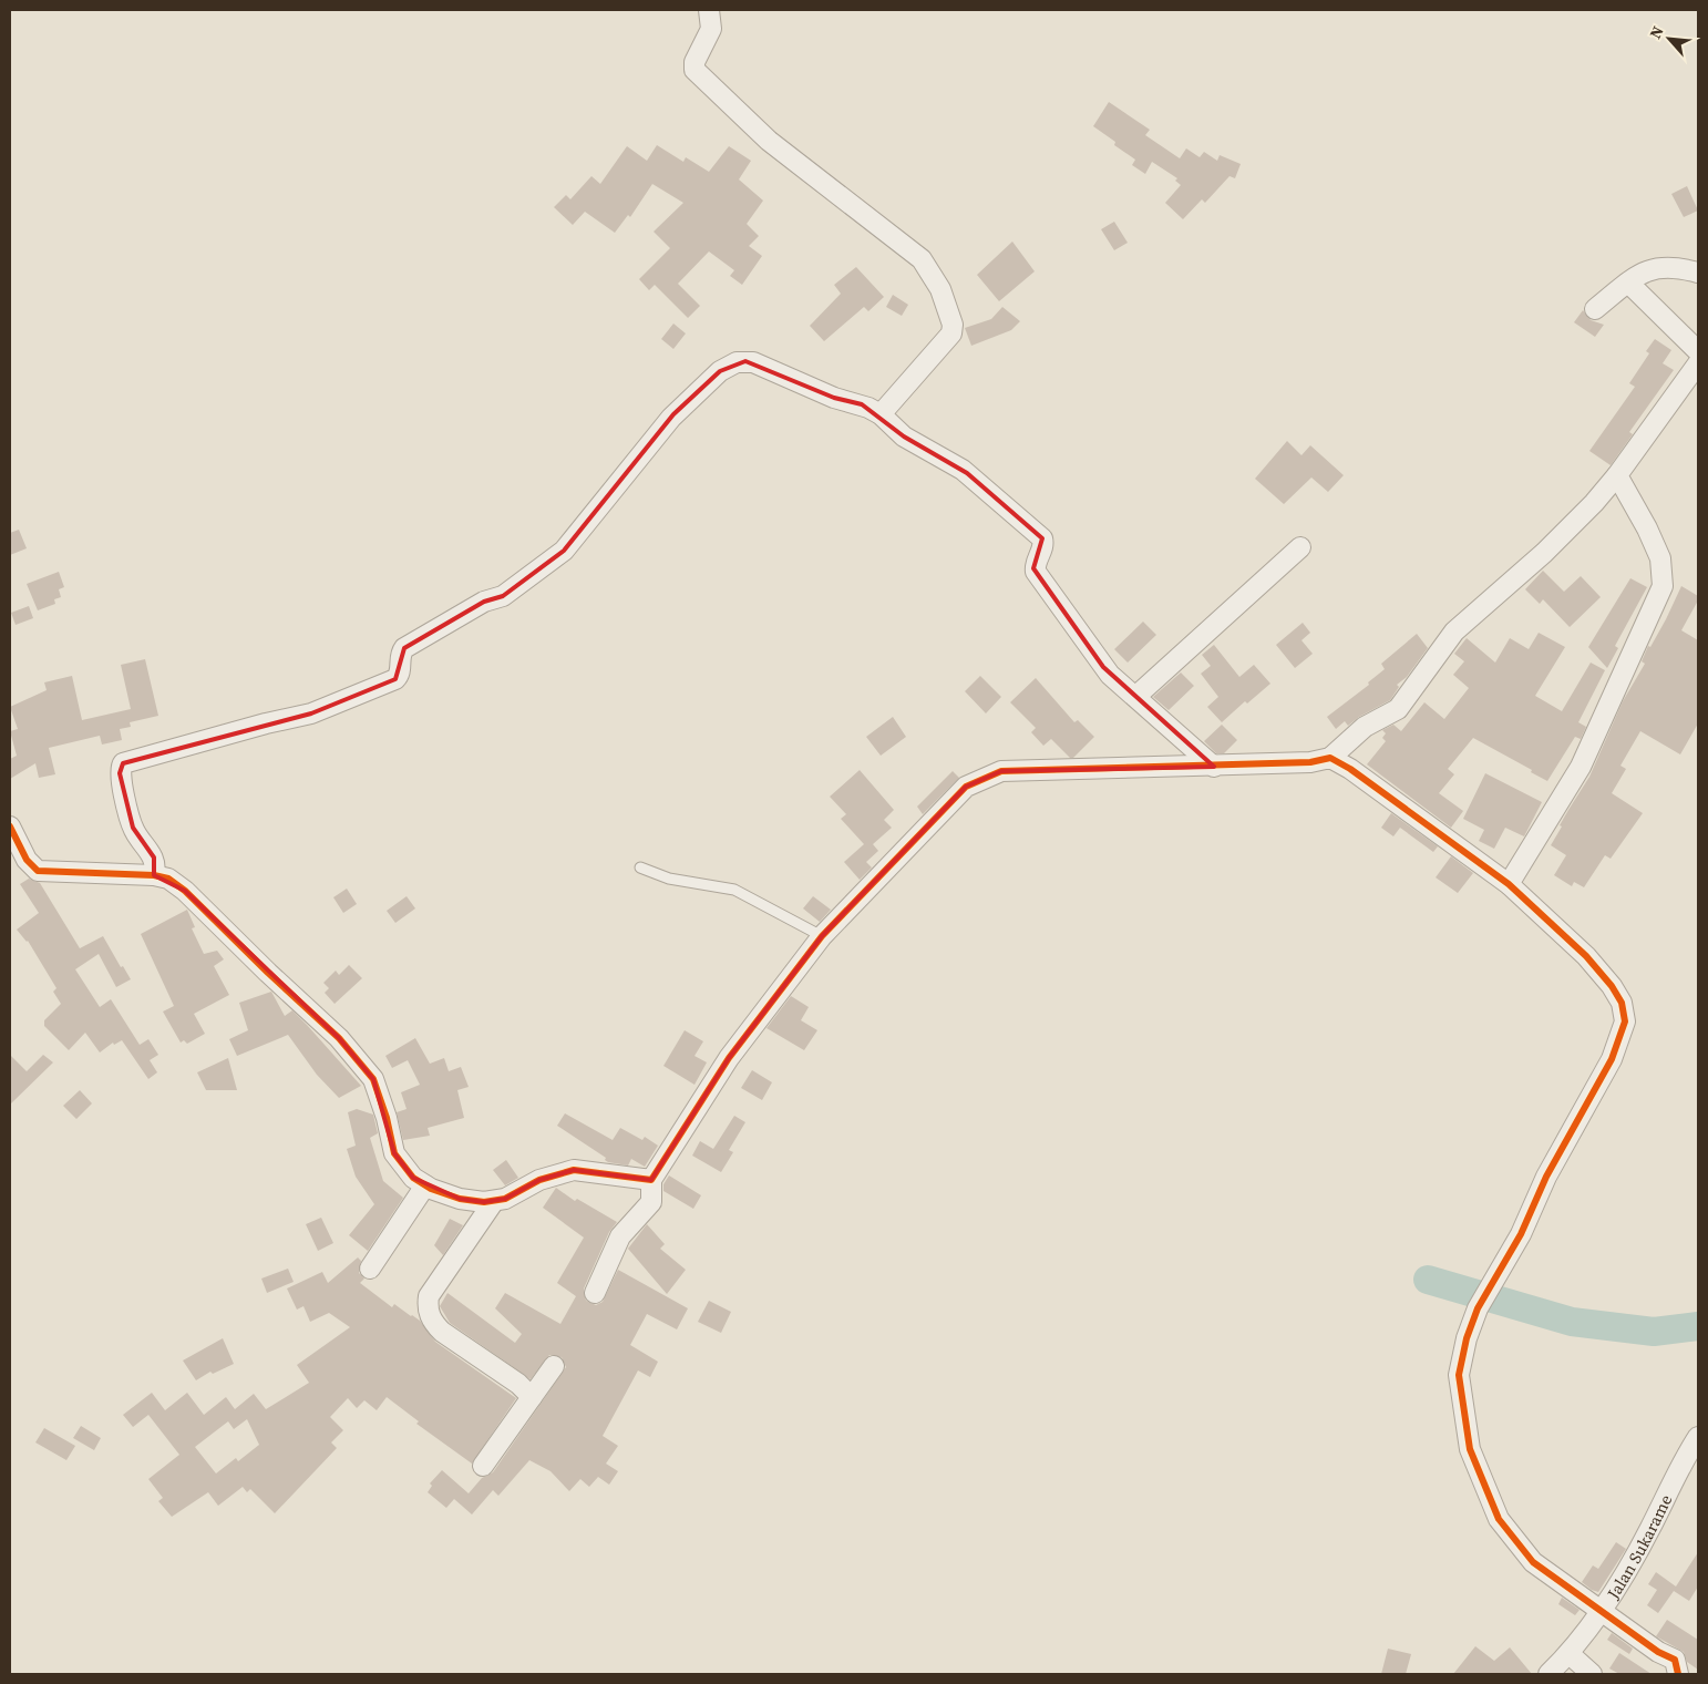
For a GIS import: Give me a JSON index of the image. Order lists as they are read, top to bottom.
{
  "streets": {
    "street": ["Jalan Sukarame"]
  },
  "north": "top left"
}
